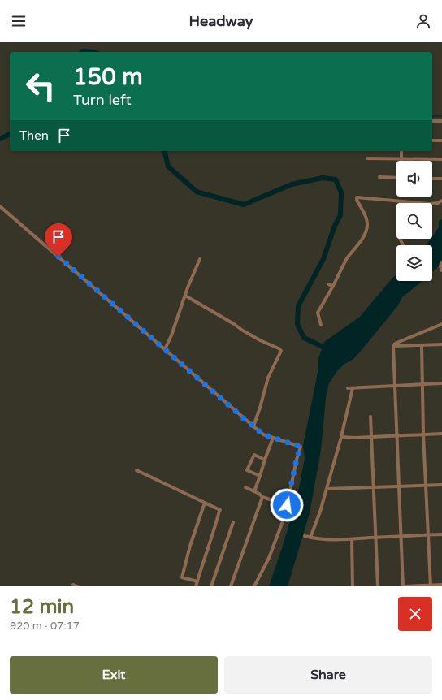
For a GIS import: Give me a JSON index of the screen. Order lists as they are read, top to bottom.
{
  "page": {
    "header": "Headway",
    "turn": ["150 m", "Turn left"],
    "then": "Then",
    "heading": ["12 min", "920 m · 07:17"],
    "buttons": ["Exit", "Share"]
  }
}
